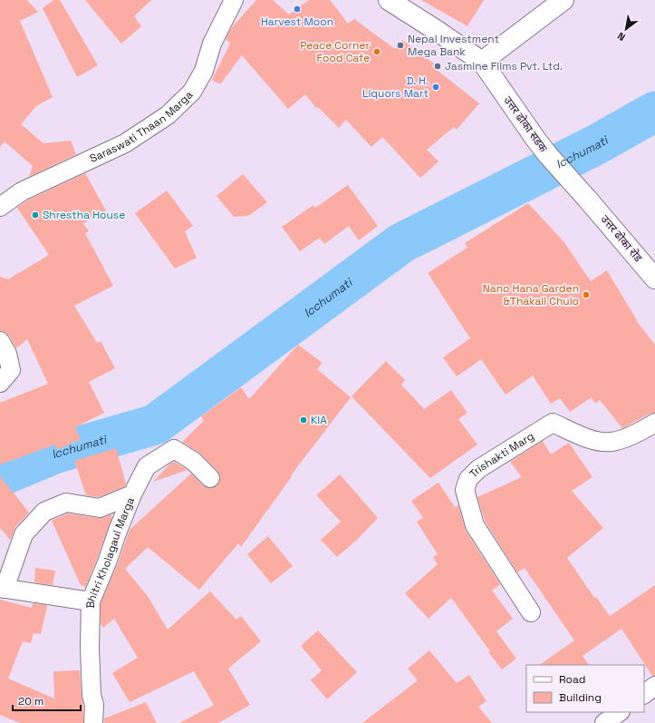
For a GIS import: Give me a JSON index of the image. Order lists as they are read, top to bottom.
{
  "streets": {
    "main road": ["उत्तर ढोका सडक", "उत्तर ढोका रोड"],
    "street": ["Saraswati Thaan Marga", "Trishakti Marg", "Bhitri Kholagaul Marga"]
  },
  "crossings": [
    ["उत्तर ढोका सडक", "उत्तर ढोका रोड"]
  ],
  "water": ["Icchumati"],
  "places": [
    "Harvest Moon",
    "Nepal Investment Mega Bank",
    "Peace Corner Food Cafe",
    "Jasmine Films Pvt. Ltd.",
    "D. H. Liquors Mart",
    "Shrestha House",
    "Nano Hana Garden &Thakali Chulo",
    "KIA"
  ],
  "legend": ["Road", "Building"],
  "scale_bar": "20 m",
  "north": "bottom left"
}
